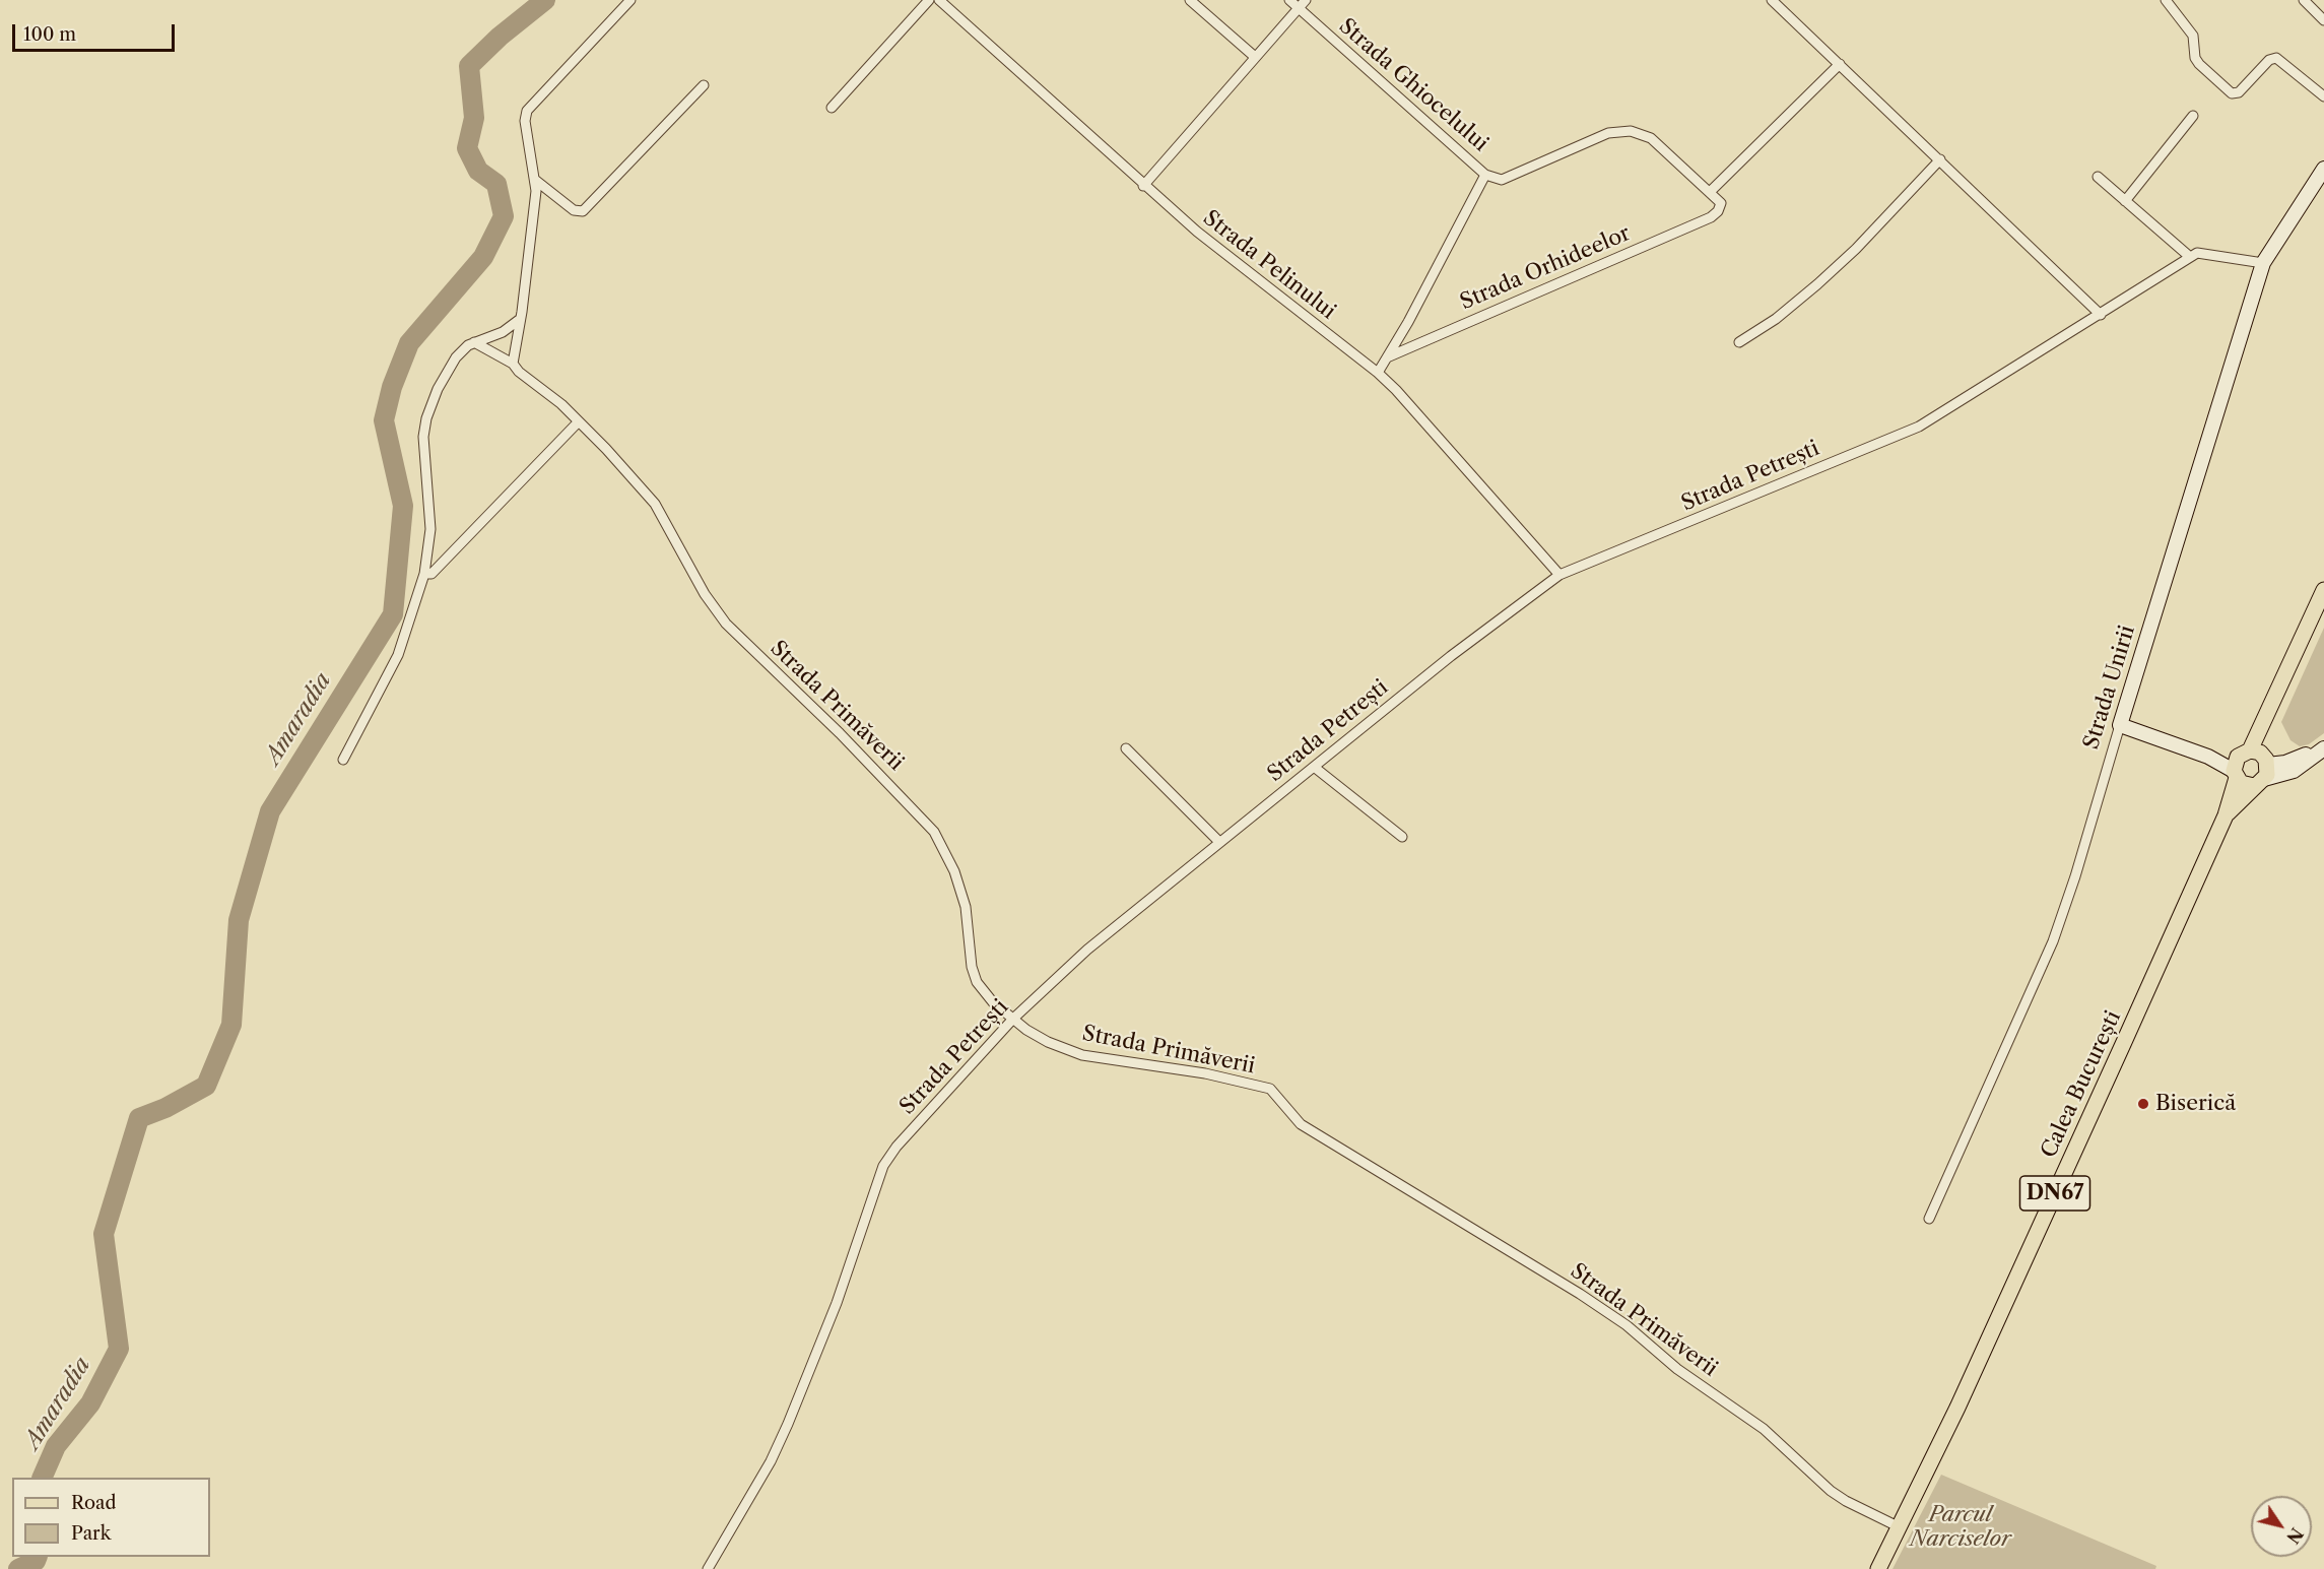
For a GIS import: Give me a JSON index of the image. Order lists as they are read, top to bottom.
{
  "streets": {
    "main road": ["Strada Unirii", "Calea București", "DN67"],
    "street": [
      "Strada Ghiocelului",
      "Strada Pelinului",
      "Strada Orhideelor",
      "Strada Petrești",
      "Strada Primăverii"
    ]
  },
  "crossings": [
    ["Strada Ghiocelului", "Strada Pelinului"],
    ["Strada Ghiocelului", "Strada Orhideelor"],
    ["Strada Pelinului", "Strada Petrești"],
    ["Strada Petrești", "Strada Primăverii"],
    ["Strada Primăverii", "Calea București"]
  ],
  "water": ["Amaradia"],
  "parks": ["Parcul Narciselor"],
  "places": ["Biserică"],
  "legend": ["Road", "Park"],
  "scale_bar": "100 m",
  "north": "bottom right"
}
